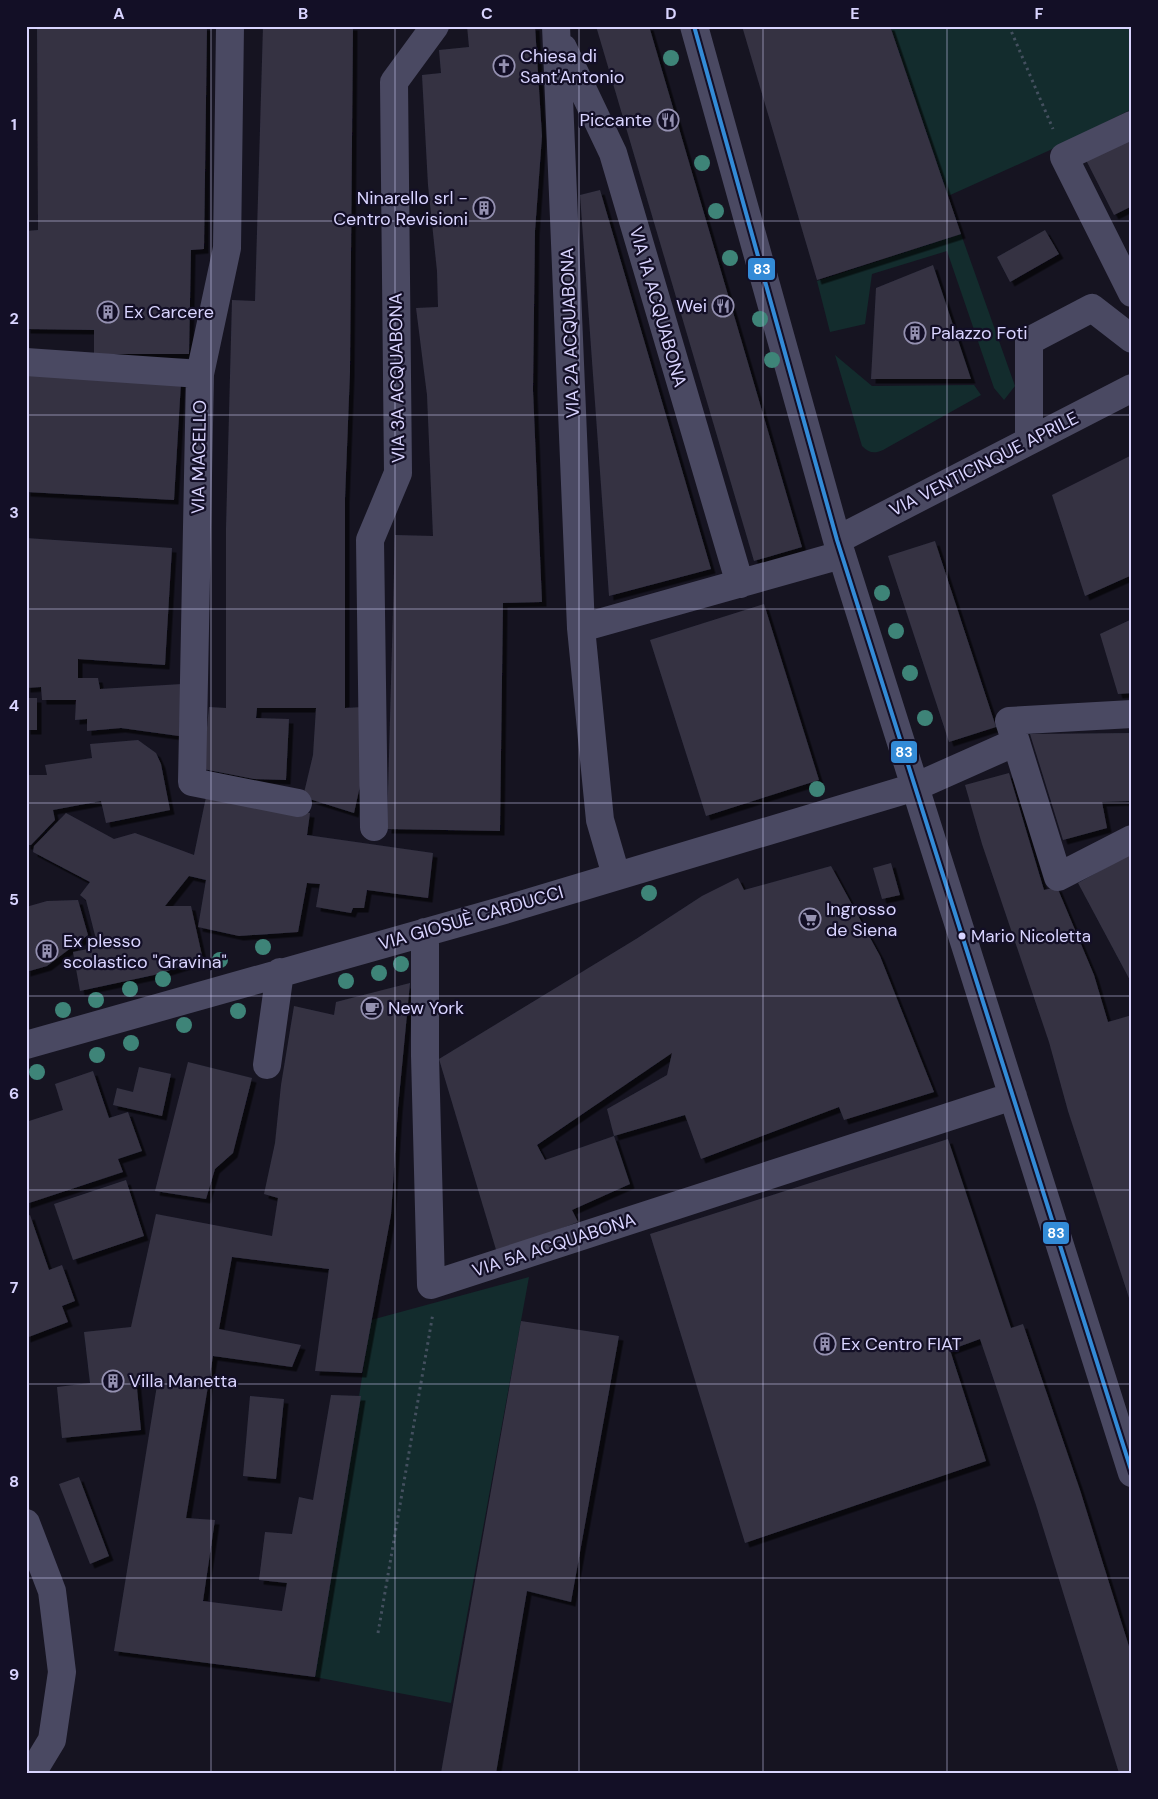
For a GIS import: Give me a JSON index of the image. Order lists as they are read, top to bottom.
{
  "streets": {
    "street": [
      "VIA 1A ACQUABONA",
      "VIA 2A ACQUABONA",
      "VIA 3A ACQUABONA",
      "VIA MACELLO",
      "VIA VENTICINQUE APRILE",
      "VIA GIOSUÈ CARDUCCI",
      "VIA 5A ACQUABONA"
    ]
  },
  "crossings": [
    ["VIA 1A ACQUABONA", "VIA 2A ACQUABONA"],
    ["VIA 1A ACQUABONA", "VIA VENTICINQUE APRILE"],
    ["VIA 2A ACQUABONA", "VIA VENTICINQUE APRILE"],
    ["VIA 2A ACQUABONA", "VIA GIOSUÈ CARDUCCI"]
  ],
  "places": {
    "church": ["Chiesa di Sant'Antonio"],
    "restaurant": ["Piccante", "Wei"],
    "building": [
      "Ninarello srl - Centro Revisioni",
      "Ex Carcere",
      "Palazzo Foti",
      "Ex plesso scolastico \"Gravina\"",
      "Ex Centro FIAT",
      "Villa Manetta"
    ],
    "supermarket": ["Ingrosso de Siena"],
    "other": ["Mario Nicoletta"],
    "cafe": ["New York"]
  },
  "lines": ["transit line 83"],
  "grid": {
    "columns": [
      "A",
      "B",
      "C",
      "D",
      "E",
      "F"
    ],
    "rows": [
      "1",
      "2",
      "3",
      "4",
      "5",
      "6",
      "7",
      "8",
      "9"
    ]
  }
}
